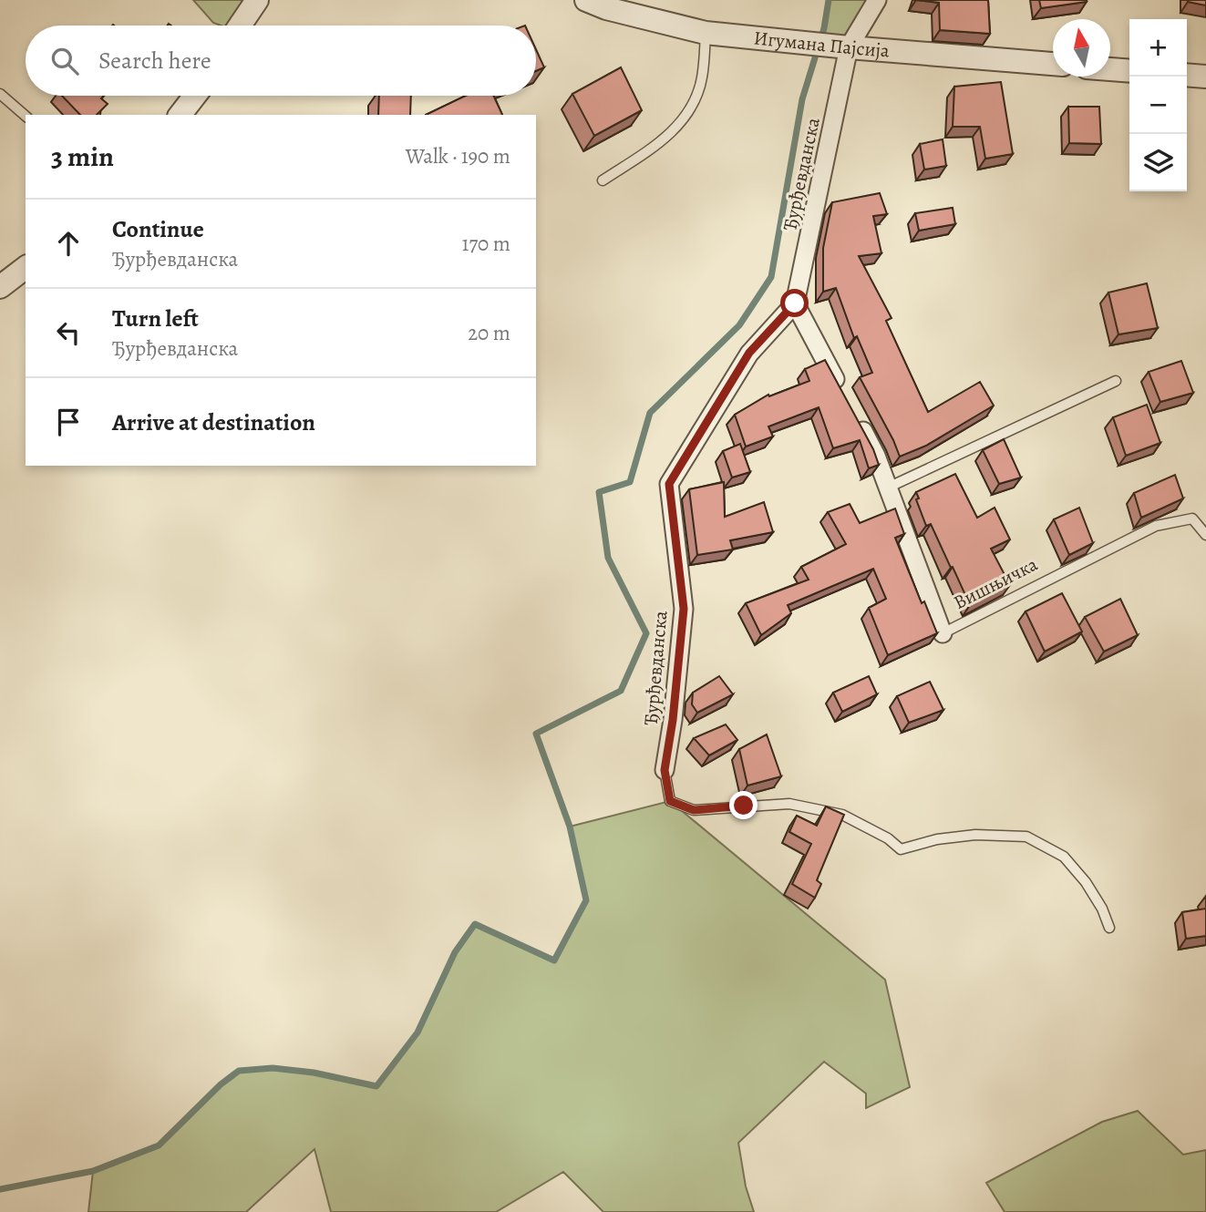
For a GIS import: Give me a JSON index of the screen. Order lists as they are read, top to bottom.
{
  "streets": {
    "street": ["Игумана Пајсија", "Ђурђевданска", "Вишњичка"]
  },
  "crossings": [
    ["Игумана Пајсија", "Ђурђевданска"]
  ],
  "north": "top",
  "page": {
    "map_buttons": ["+", "−"],
    "search": "Search here",
    "heading": ["3 min", "Walk · 190 m"],
    "list": [
      ["Continue", "Ђурђевданска", "170 m"],
      ["Turn left", "Ђурђевданска", "20 m"],
      "Arrive at destination"
    ]
  }
}
